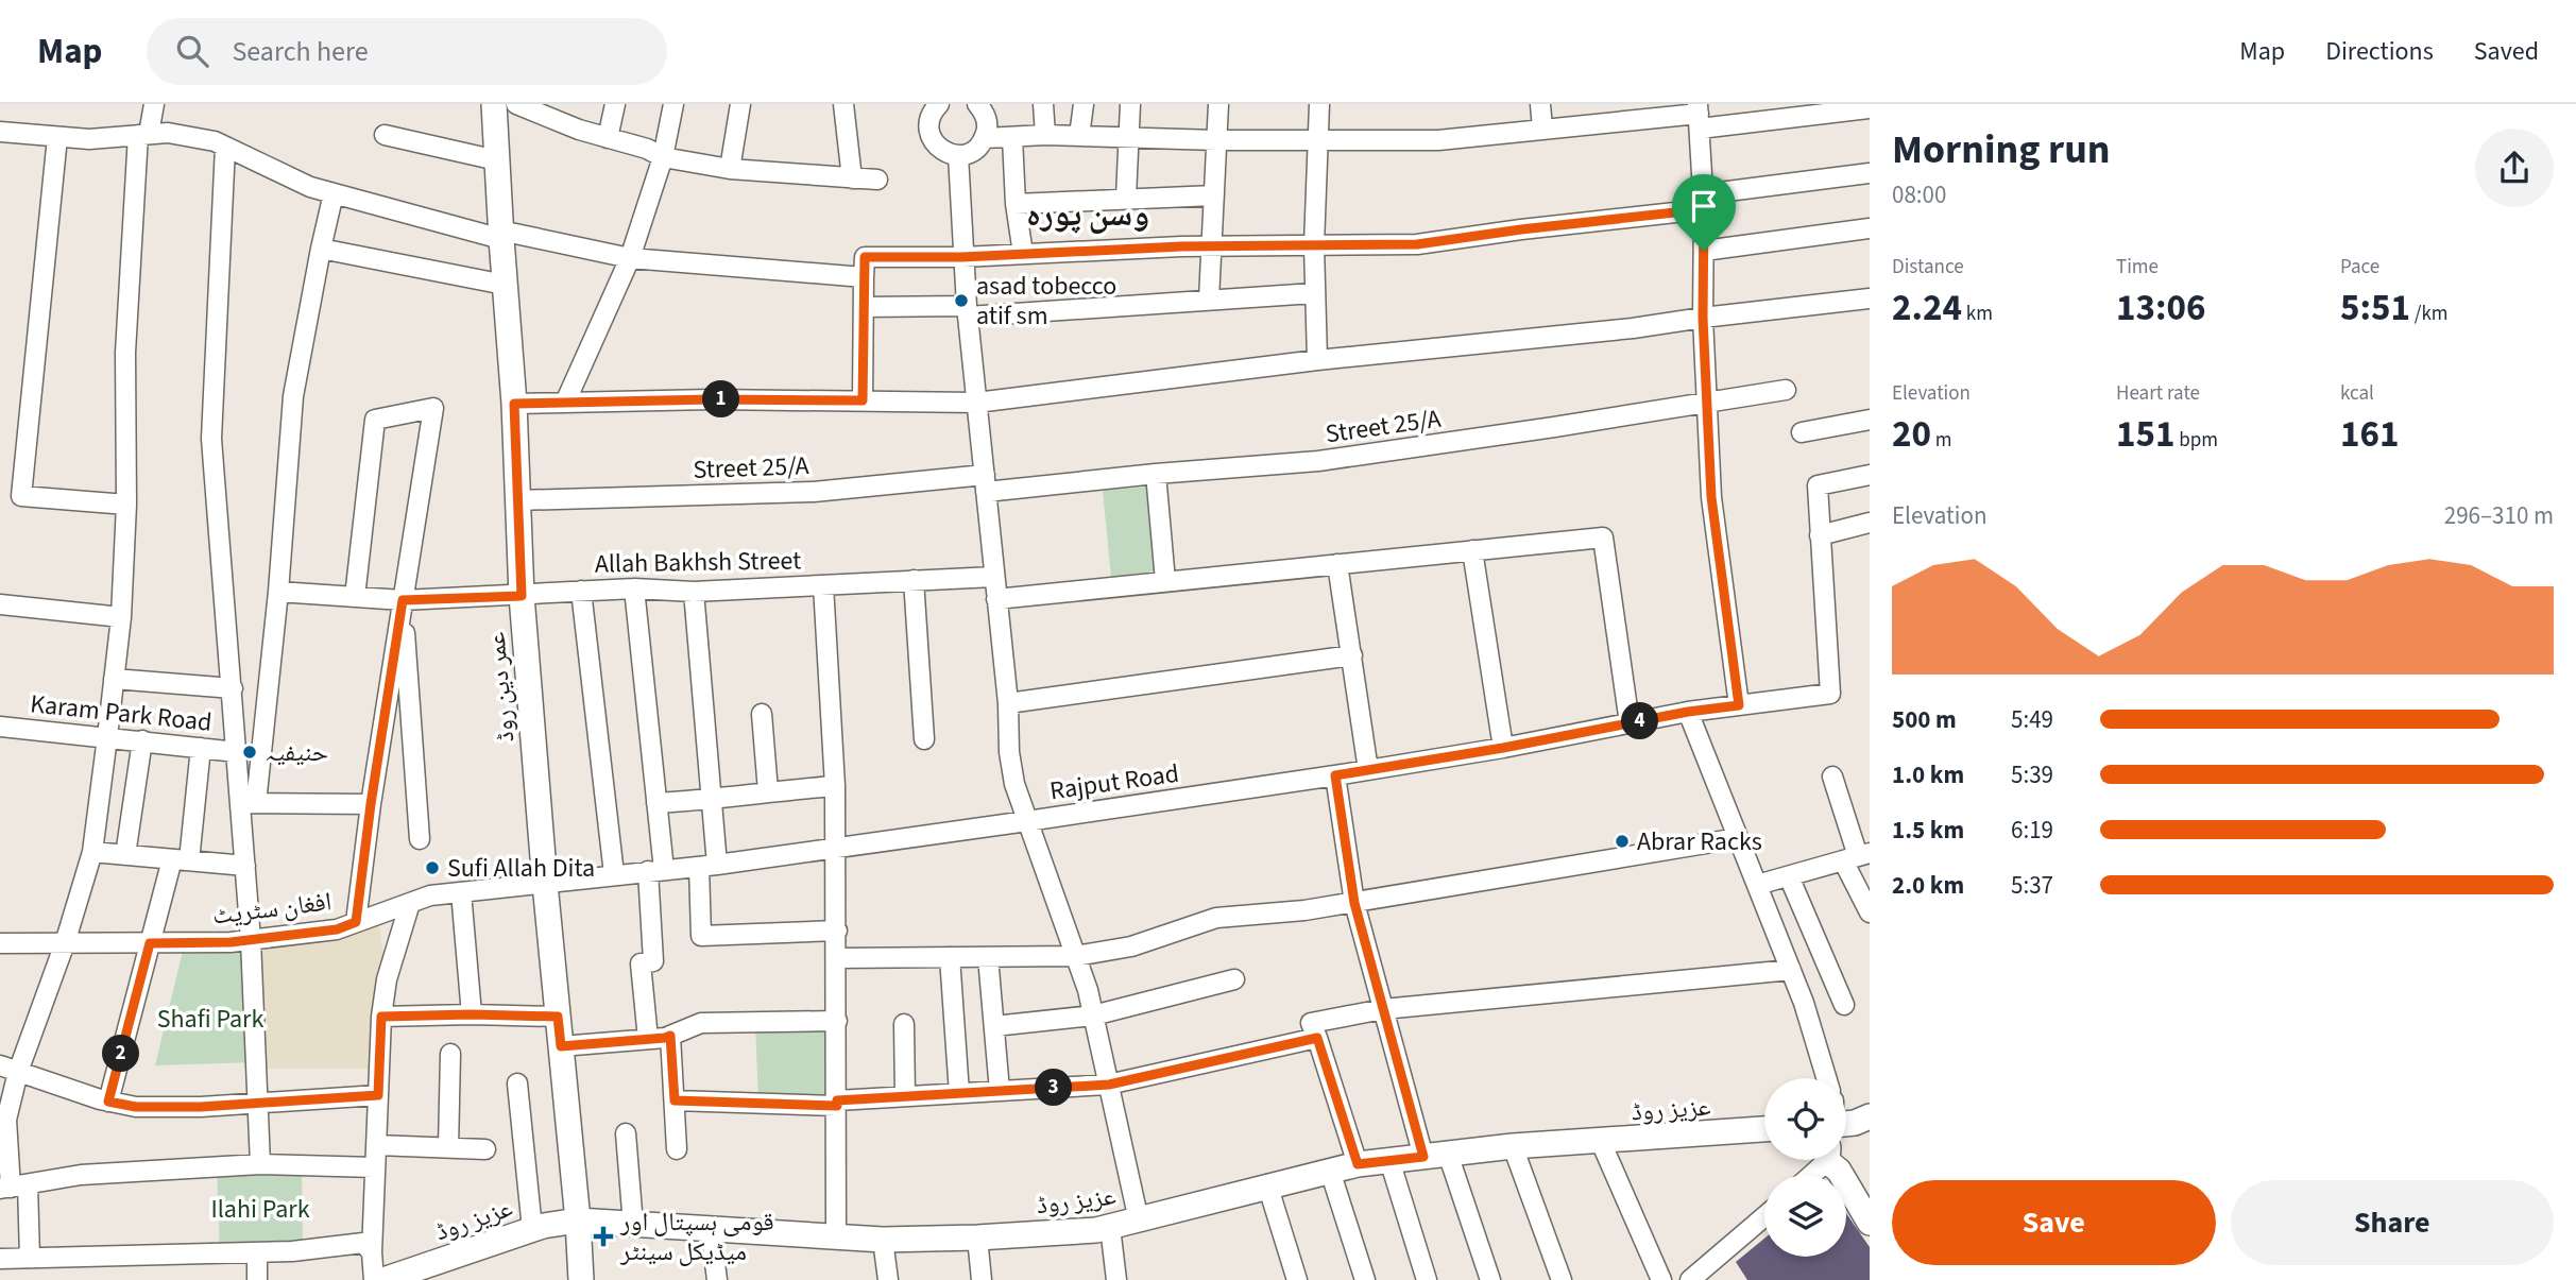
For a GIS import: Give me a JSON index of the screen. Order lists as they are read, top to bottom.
{
  "streets": {
    "main road": ["عمر دین روڈ", "عزیز روڈ"],
    "street": [
      "Street 25/A",
      "Allah Bakhsh Street",
      "Karam Park Road",
      "Rajput Road",
      "افغان سٹریٹ"
    ]
  },
  "crossings": [
    ["Street 25/A", "عمر دین روڈ"],
    ["Allah Bakhsh Street", "عمر دین روڈ"],
    ["عمر دین روڈ", "Rajput Road"],
    ["عمر دین روڈ", "افغان سٹریٹ"],
    ["عمر دین روڈ", "عزیز روڈ"],
    ["Rajput Road", "افغان سٹریٹ"]
  ],
  "districts": ["وسن پورہ"],
  "parks": ["Shafi Park", "Ilahi Park"],
  "places": {
    "other": [
      "asad tobecco atif sm",
      "حنیفیہ",
      "Abrar Racks",
      "Sufi Allah Dita"
    ],
    "health": ["قومی ہسپتال اور میڈیکل سینٹر"]
  },
  "page": {
    "header": "Map",
    "search": "Search here",
    "nav": ["Map", "Directions", "Saved"],
    "heading": ["Morning run", "08:00"],
    "stats": [
      ["Distance", "2.24 km"],
      ["Time", "13:06"],
      ["Pace", "5:51 /km"],
      ["Elevation", "20 m"],
      ["Heart rate", "151 bpm"],
      ["kcal", "161"]
    ],
    "pins": [
      "1",
      "4",
      "2",
      "3"
    ],
    "chart": ["Elevation", "296–310 m"],
    "list": [
      {
        "name": "500 m",
        "note": "5:49"
      },
      {
        "name": "1.0 km",
        "note": "5:39"
      },
      {
        "name": "1.5 km",
        "note": "6:19"
      },
      {
        "name": "2.0 km",
        "note": "5:37"
      }
    ],
    "buttons": ["Save", "Share"]
  }
}
